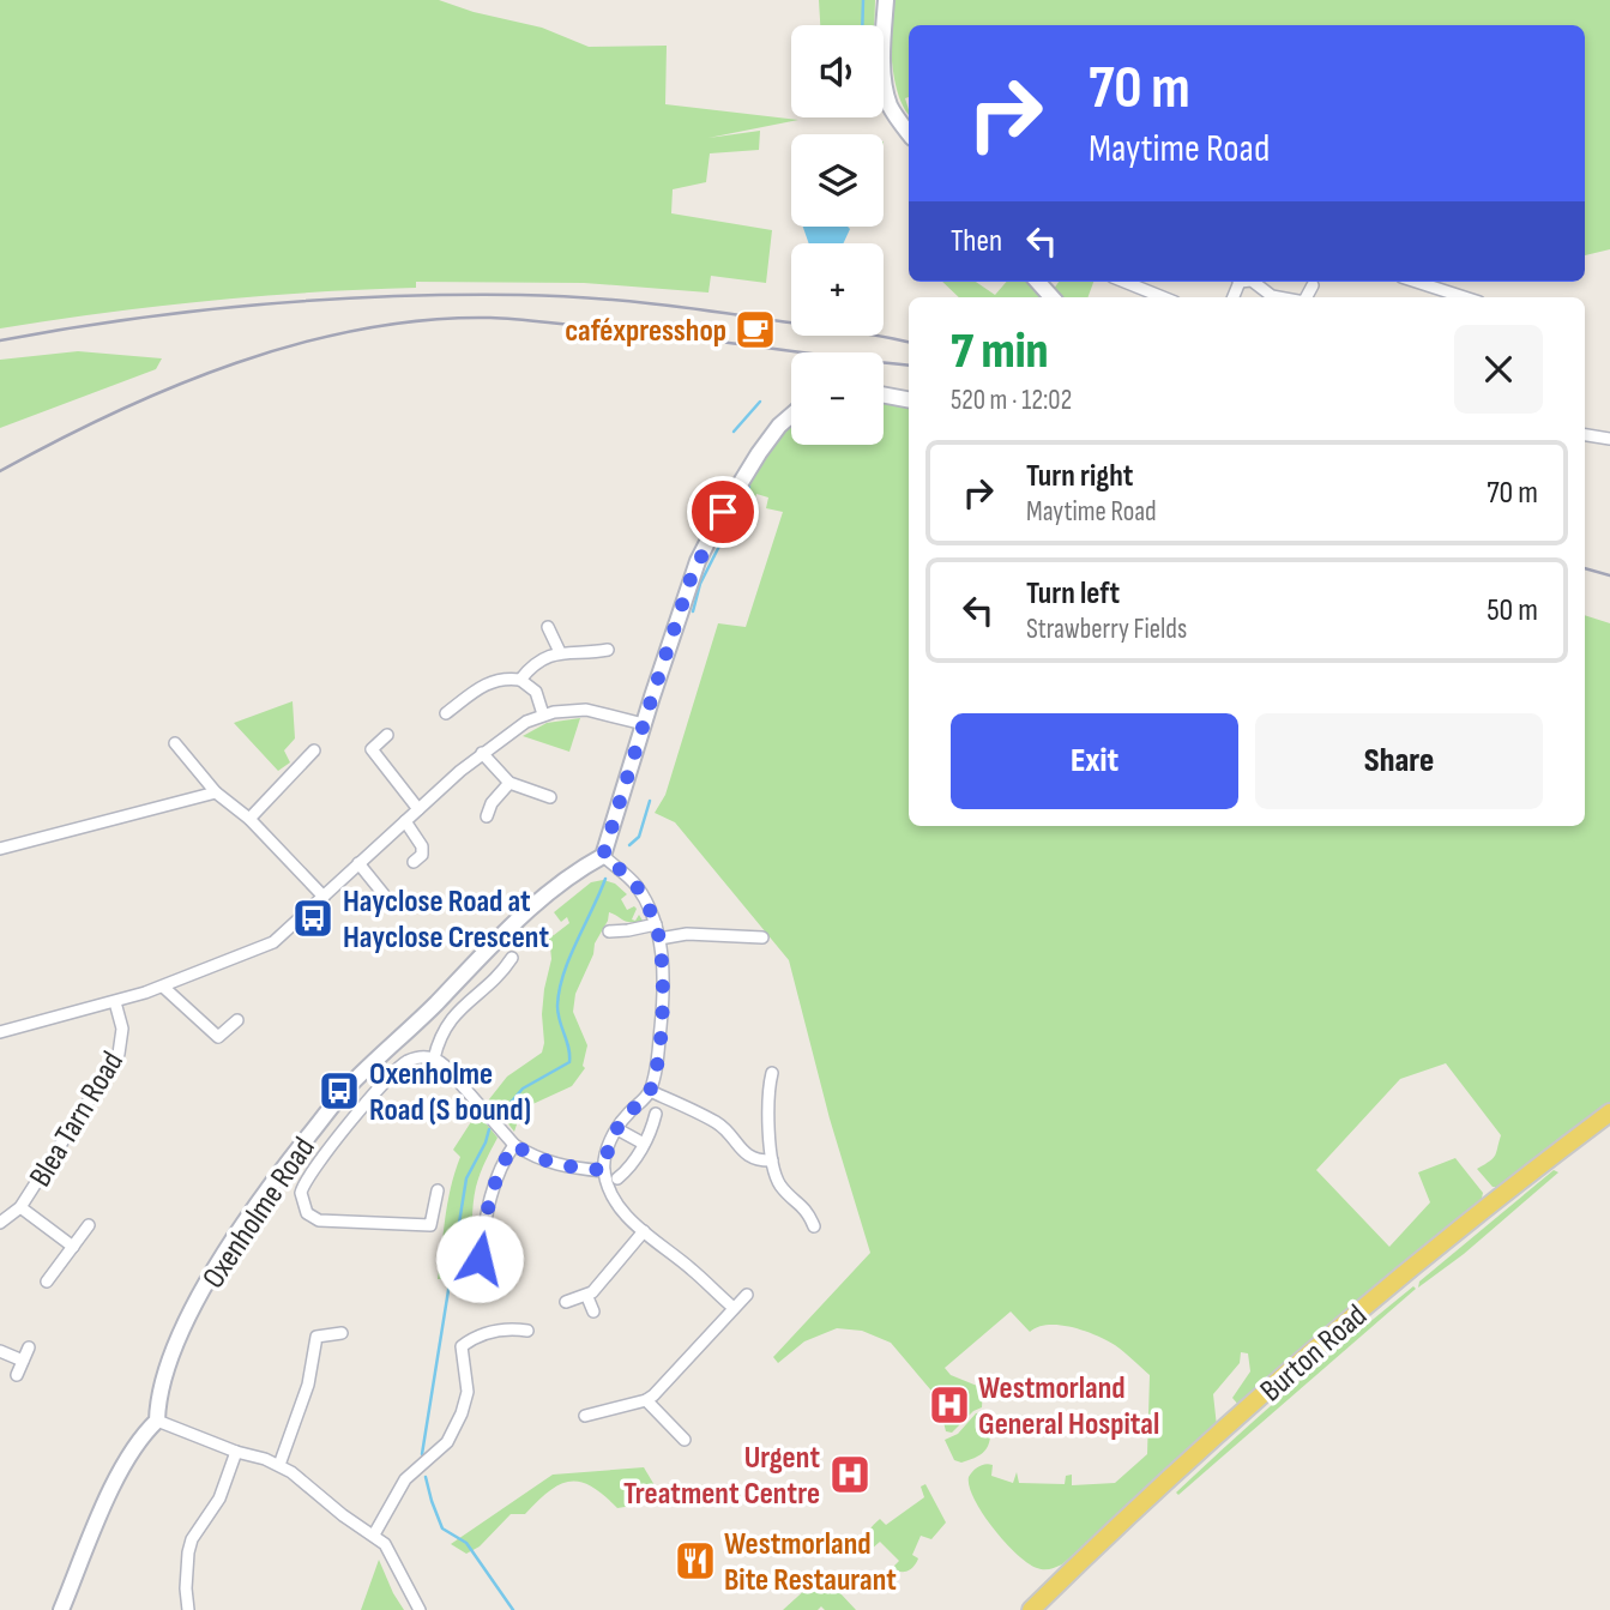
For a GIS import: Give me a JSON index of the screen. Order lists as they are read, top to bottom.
{
  "streets": {
    "main road": ["Oxenholme Road", "Burton Road"],
    "street": ["Blea Tarn Road"]
  },
  "places": {
    "cafe": ["caféxpresshop"],
    "bus stop": ["Hayclose Road at Hayclose Crescent", "Oxenholme Road (S bound)"],
    "hospital": ["Westmorland General Hospital", "Urgent Treatment Centre"],
    "restaurant": ["Westmorland Bite Restaurant"]
  },
  "page": {
    "map_buttons": ["+", "−"],
    "turn": ["70 m", "Maytime Road"],
    "then": "Then",
    "heading": ["7 min", "520 m · 12:02"],
    "list": [
      {
        "name": "Turn right",
        "note": "Maytime Road",
        "value": "70 m"
      },
      {
        "name": "Turn left",
        "note": "Strawberry Fields",
        "value": "50 m"
      }
    ],
    "buttons": ["Exit", "Share"]
  }
}
